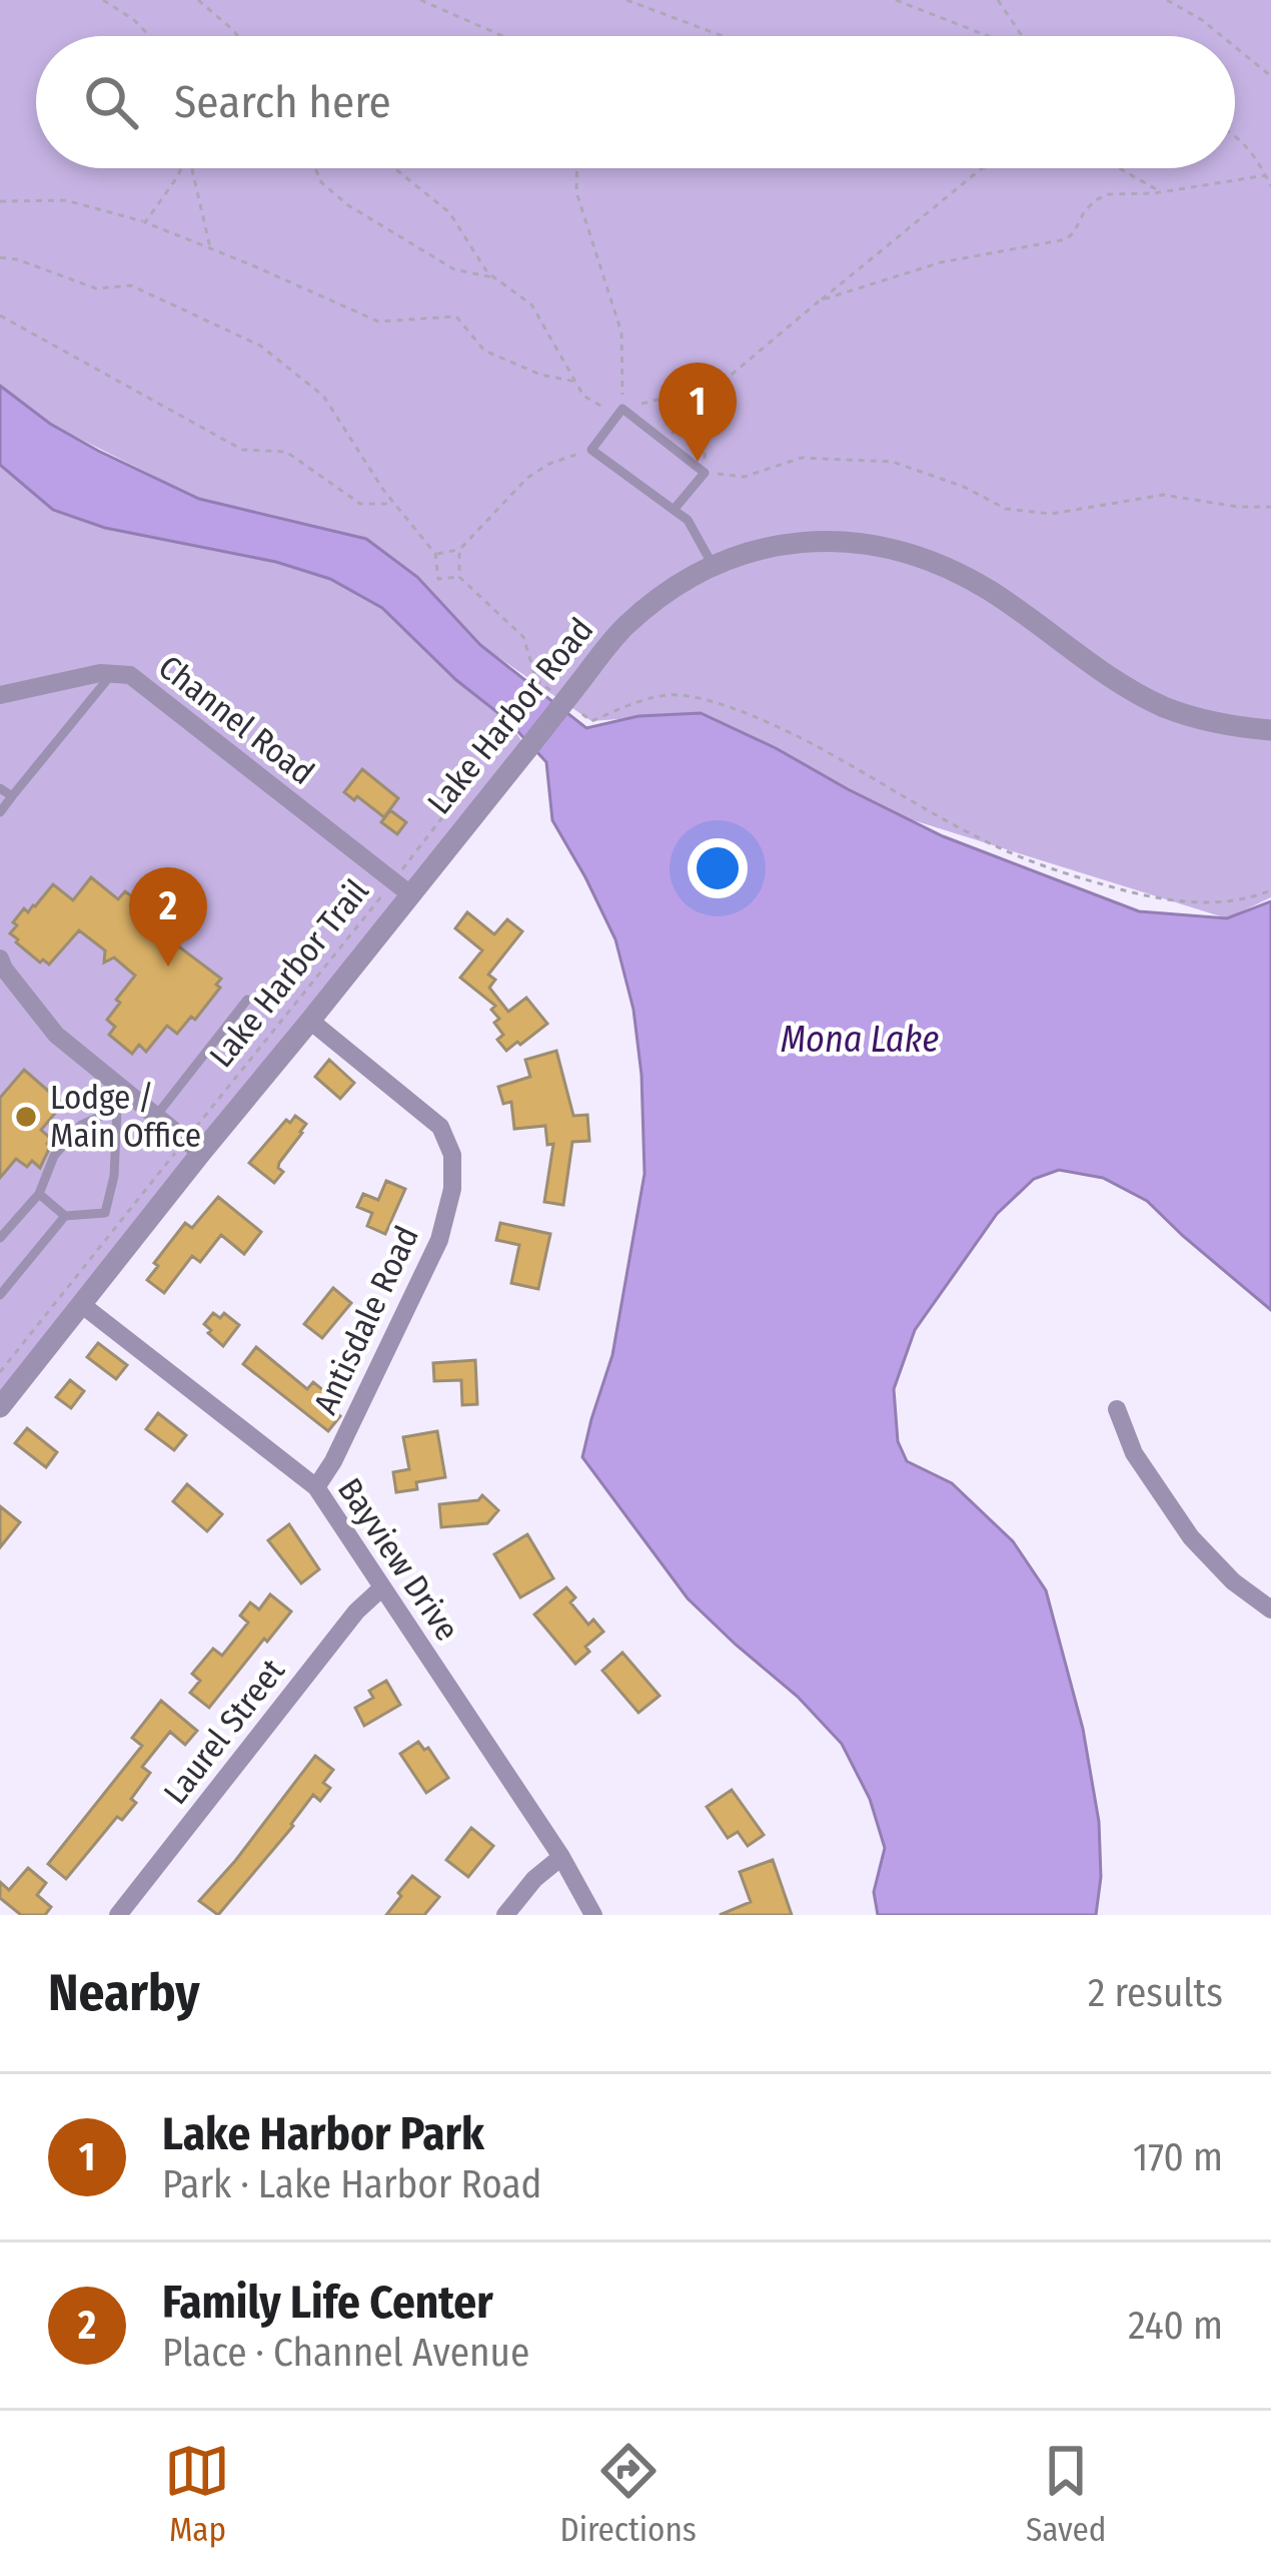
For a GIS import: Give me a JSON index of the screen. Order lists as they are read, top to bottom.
{
  "streets": {
    "street": [
      "Lake Harbor Road",
      "Channel Road",
      "Antisdale Road",
      "Bayview Drive",
      "Laurel Street"
    ],
    "path": ["Lake Harbor Trail"]
  },
  "crossings": [
    ["Lake Harbor Road", "Channel Road"],
    ["Lake Harbor Road", "Lake Harbor Trail"],
    ["Lake Harbor Road", "Antisdale Road"],
    ["Lake Harbor Road", "Bayview Drive"],
    ["Channel Road", "Lake Harbor Trail"],
    ["Antisdale Road", "Bayview Drive"],
    ["Bayview Drive", "Laurel Street"]
  ],
  "water": ["Mona Lake"],
  "places": ["Lodge / Main Office"],
  "page": {
    "search": "Search here",
    "pins": ["1", "2"],
    "heading": ["Nearby", "2 results"],
    "list": [
      {
        "mark": "1",
        "name": "Lake Harbor Park",
        "note": "Park · Lake Harbor Road",
        "value": "170 m"
      },
      {
        "mark": "2",
        "name": "Family Life Center",
        "note": "Place · Channel Avenue",
        "value": "240 m"
      }
    ],
    "nav": ["Map", "Directions", "Saved"]
  }
}
